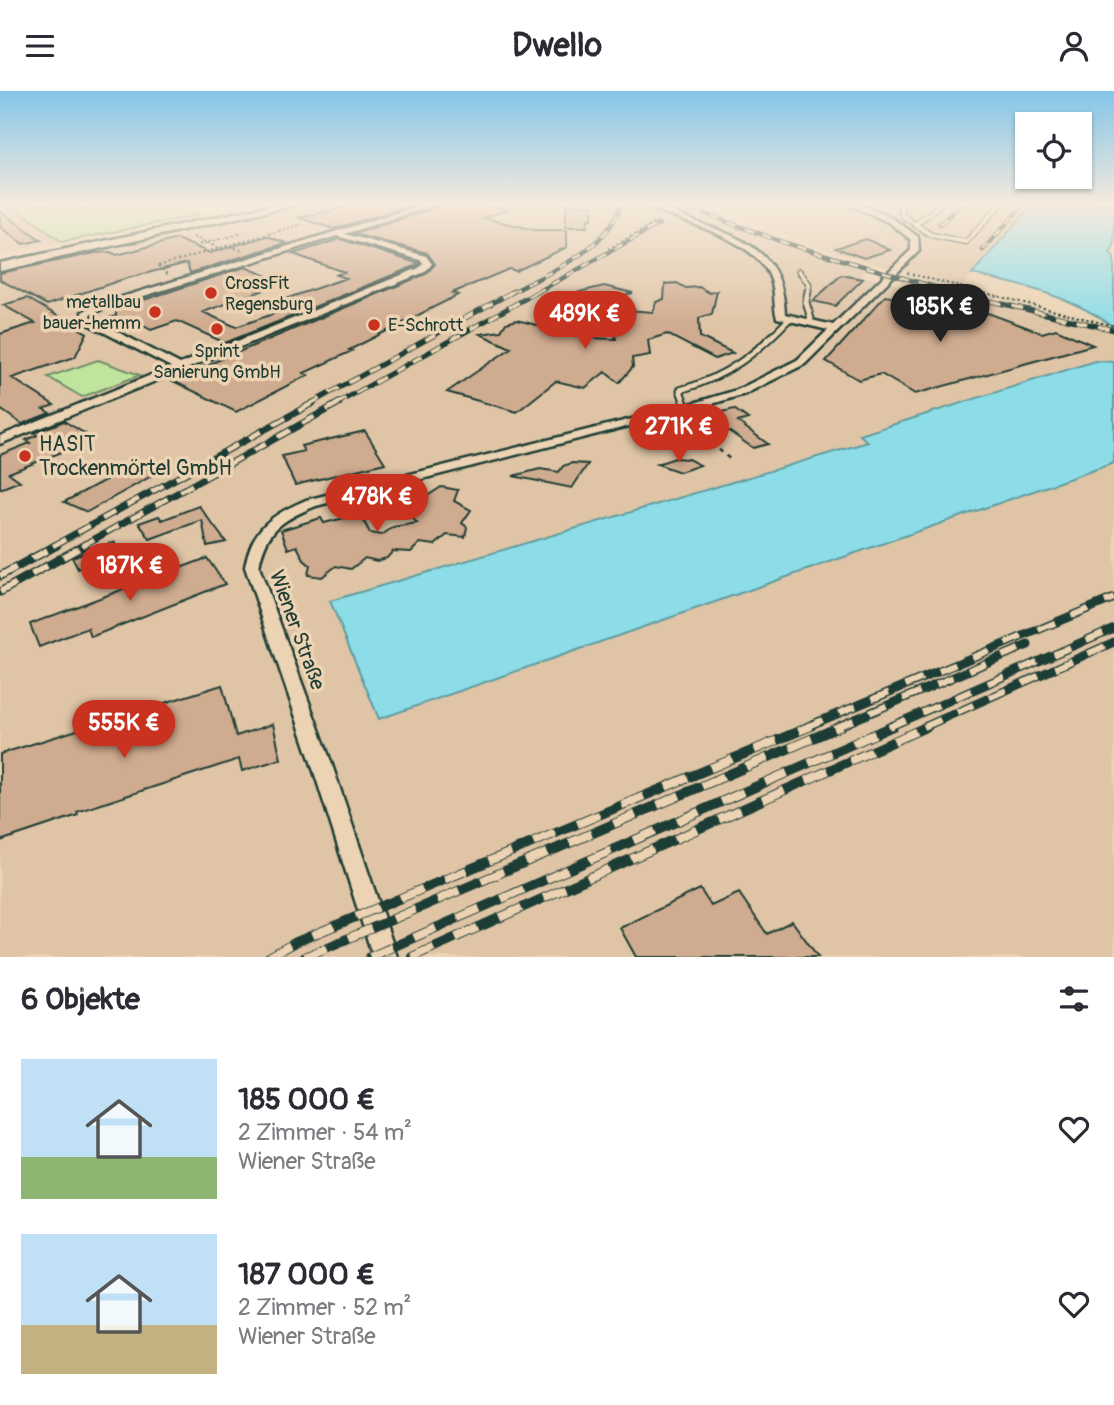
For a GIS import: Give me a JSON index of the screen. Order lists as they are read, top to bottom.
{
  "streets": {
    "street": ["Wiener Straße"]
  },
  "places": [
    "CrossFit Regensburg",
    "metallbau bauer-hemm",
    "E-Schrott",
    "Sprint Sanierung GmbH",
    "HASIT Trockenmörtel GmbH"
  ],
  "page": {
    "header": "Dwello",
    "price": [
      "185K €",
      "489K €",
      "271K €",
      "478K €",
      "187K €",
      "555K €"
    ],
    "heading": "6 Objekte",
    "list": [
      {
        "name": "185 000 €",
        "note": "2 Zimmer · 54 m² · Wiener Straße"
      },
      {
        "name": "187 000 €",
        "note": "2 Zimmer · 52 m² · Wiener Straße"
      }
    ]
  }
}
